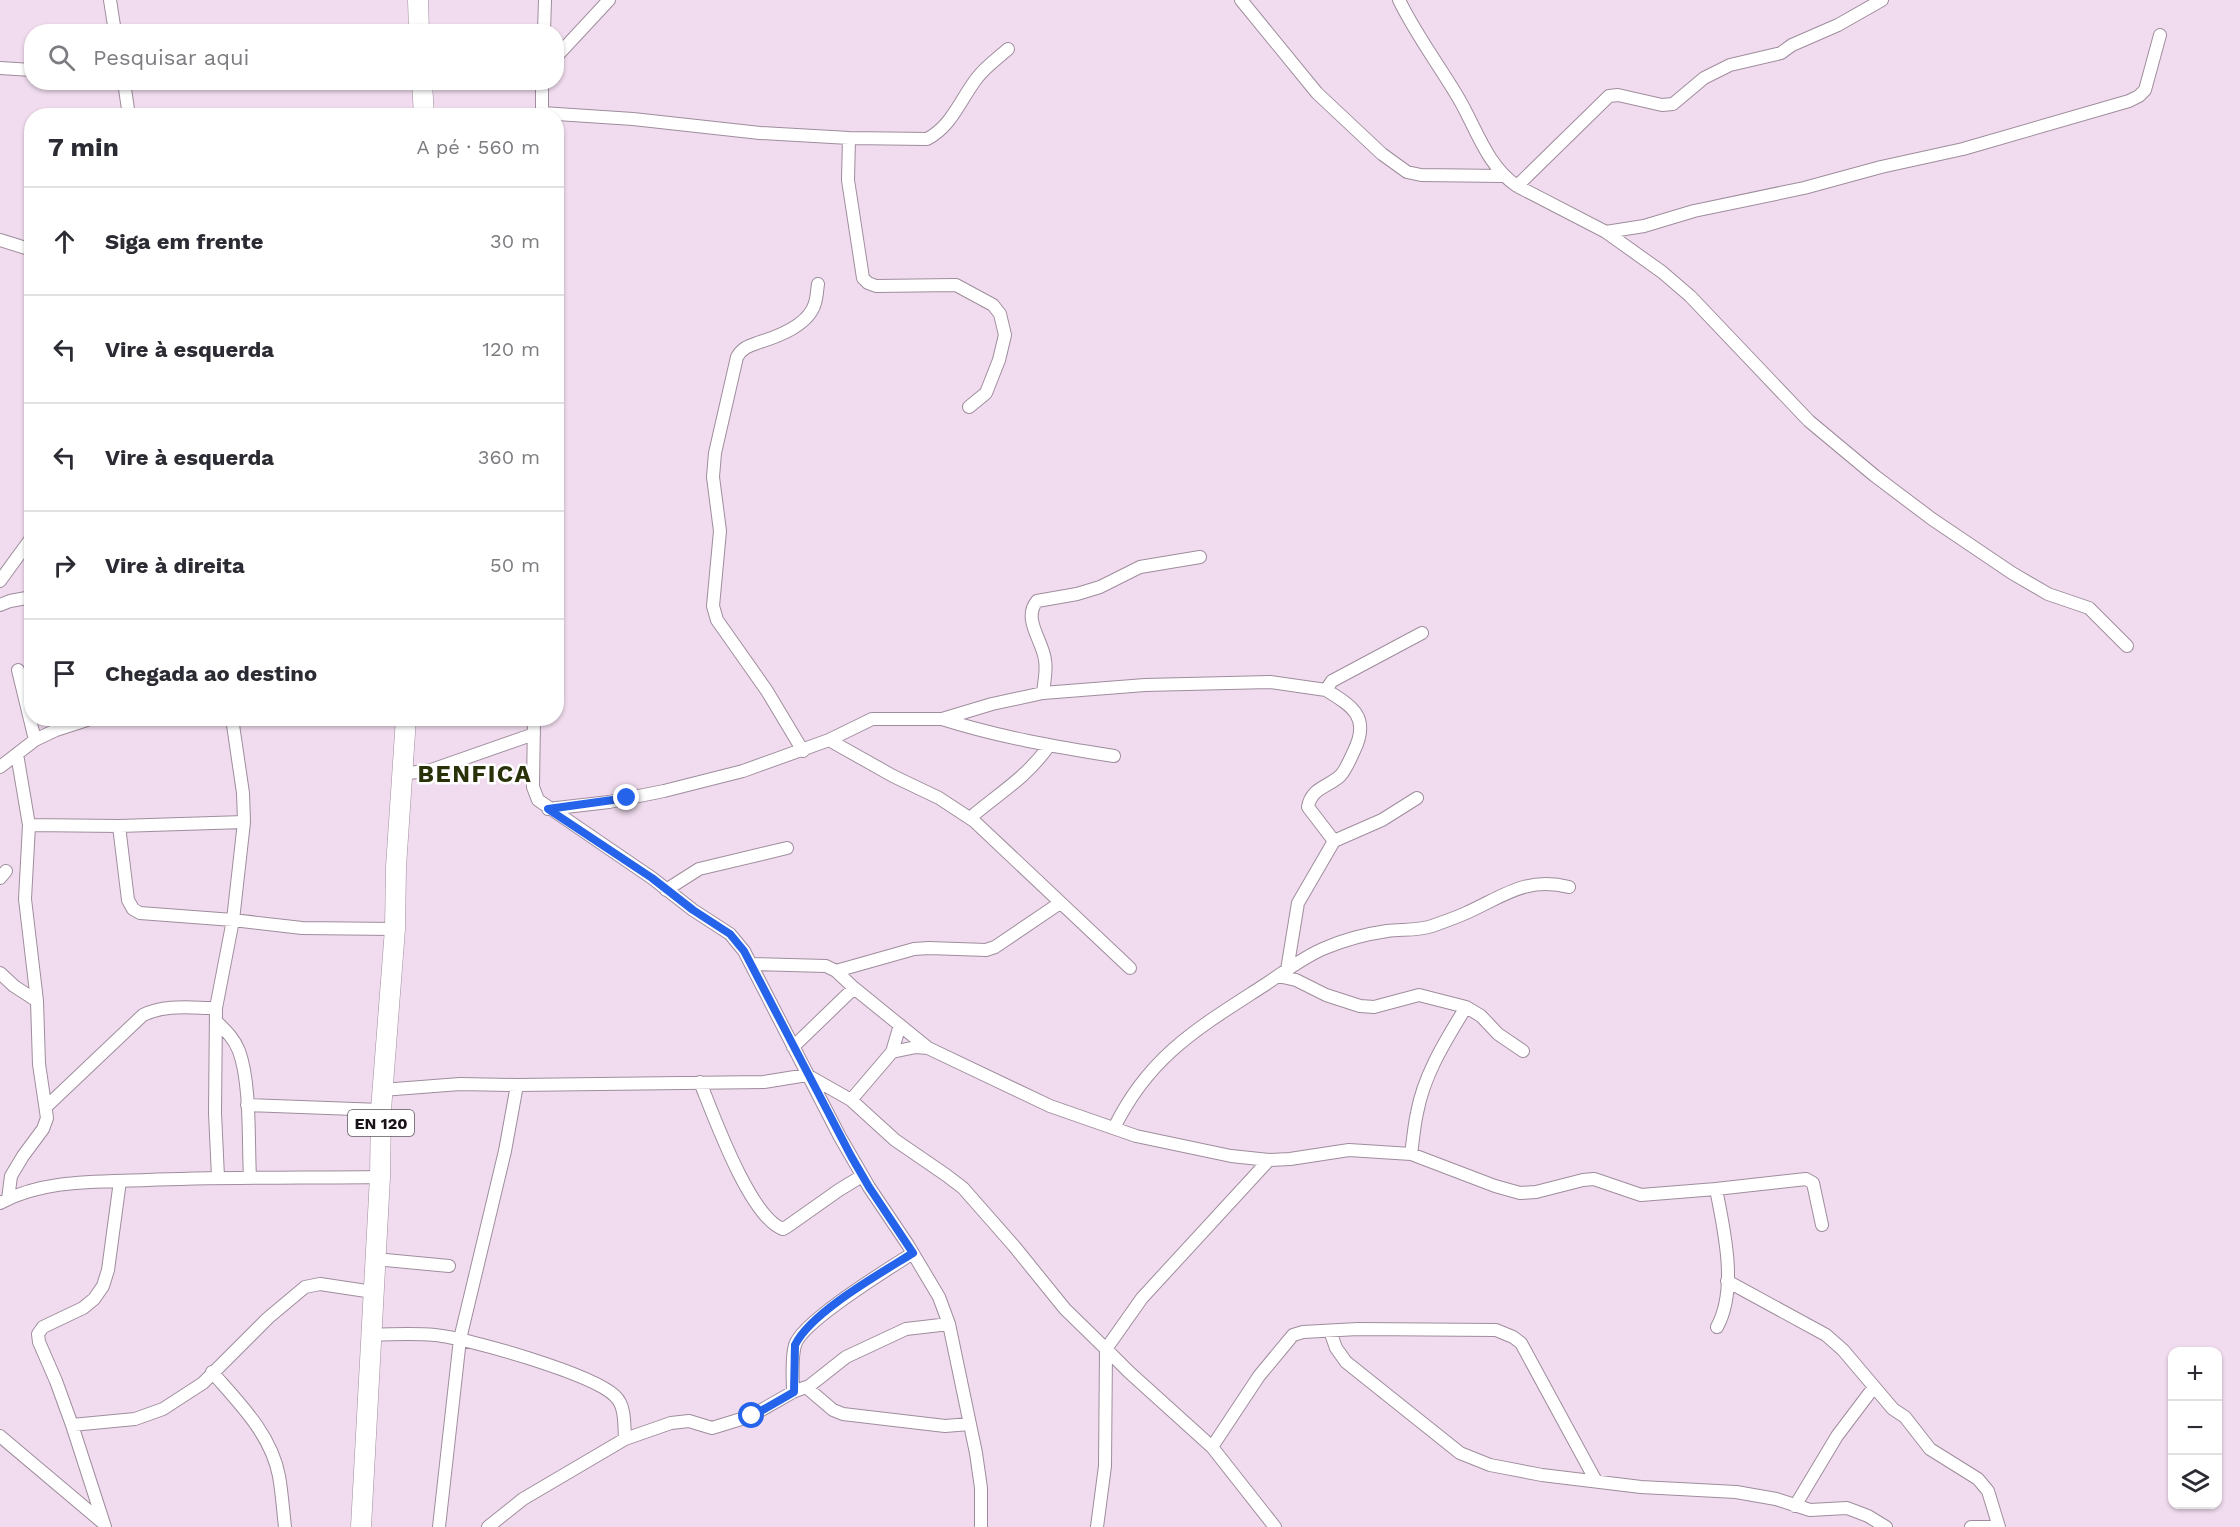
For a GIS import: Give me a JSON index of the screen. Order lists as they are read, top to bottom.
{
  "streets": {
    "main road": ["EN 120"]
  },
  "districts": ["BENFICA"],
  "page": {
    "search": "Pesquisar aqui",
    "heading": ["7 min", "A pé · 560 m"],
    "list": [
      ["Siga em frente", "30 m"],
      ["Vire à esquerda", "120 m"],
      ["Vire à esquerda", "360 m"],
      ["Vire à direita", "50 m"],
      "Chegada ao destino"
    ],
    "map_buttons": ["+", "−"]
  }
}
